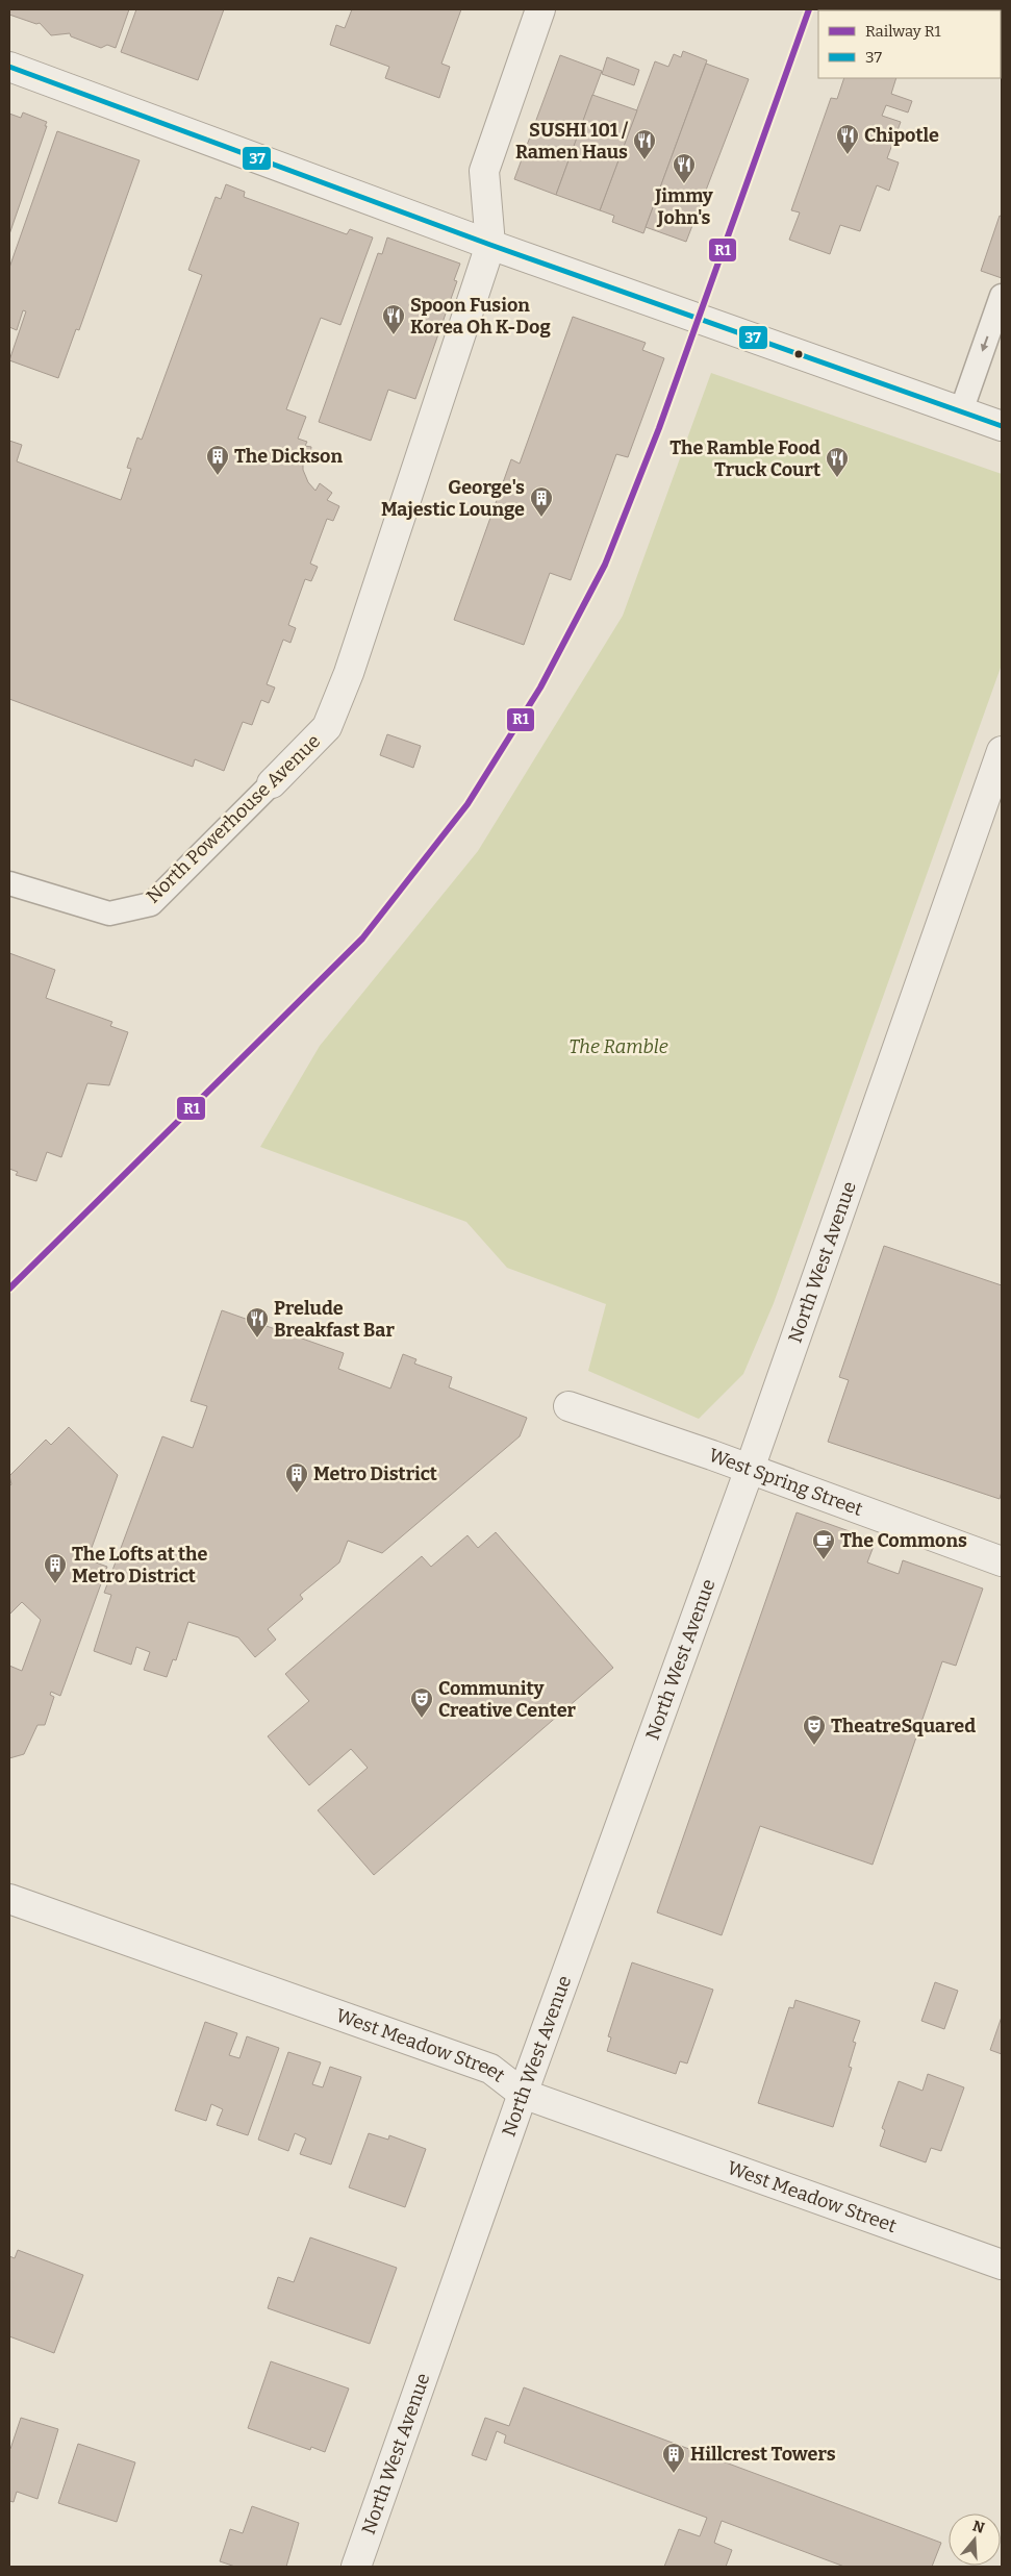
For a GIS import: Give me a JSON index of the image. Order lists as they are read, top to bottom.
{
  "streets": {
    "street": [
      "North Powerhouse Avenue",
      "North West Avenue",
      "West Spring Street",
      "West Meadow Street"
    ]
  },
  "crossings": [
    ["North West Avenue", "West Spring Street"],
    ["North West Avenue", "West Meadow Street"]
  ],
  "parks": ["The Ramble"],
  "places": {
    "restaurant": [
      "Chipotle",
      "SUSHI 101 / Ramen Haus",
      "Jimmy John's",
      "Spoon Fusion Korea Oh K-Dog",
      "The Ramble Food Truck Court",
      "Prelude Breakfast Bar"
    ],
    "building": [
      "The Dickson",
      "George's Majestic Lounge",
      "Metro District",
      "The Lofts at the Metro District",
      "Hillcrest Towers"
    ],
    "cafe": ["The Commons"],
    "theatre": ["Community Creative Center", "TheatreSquared"]
  },
  "lines": ["rail line R1", "transit line 37"],
  "legend": ["Railway R1", "37"],
  "north": "top"
}
